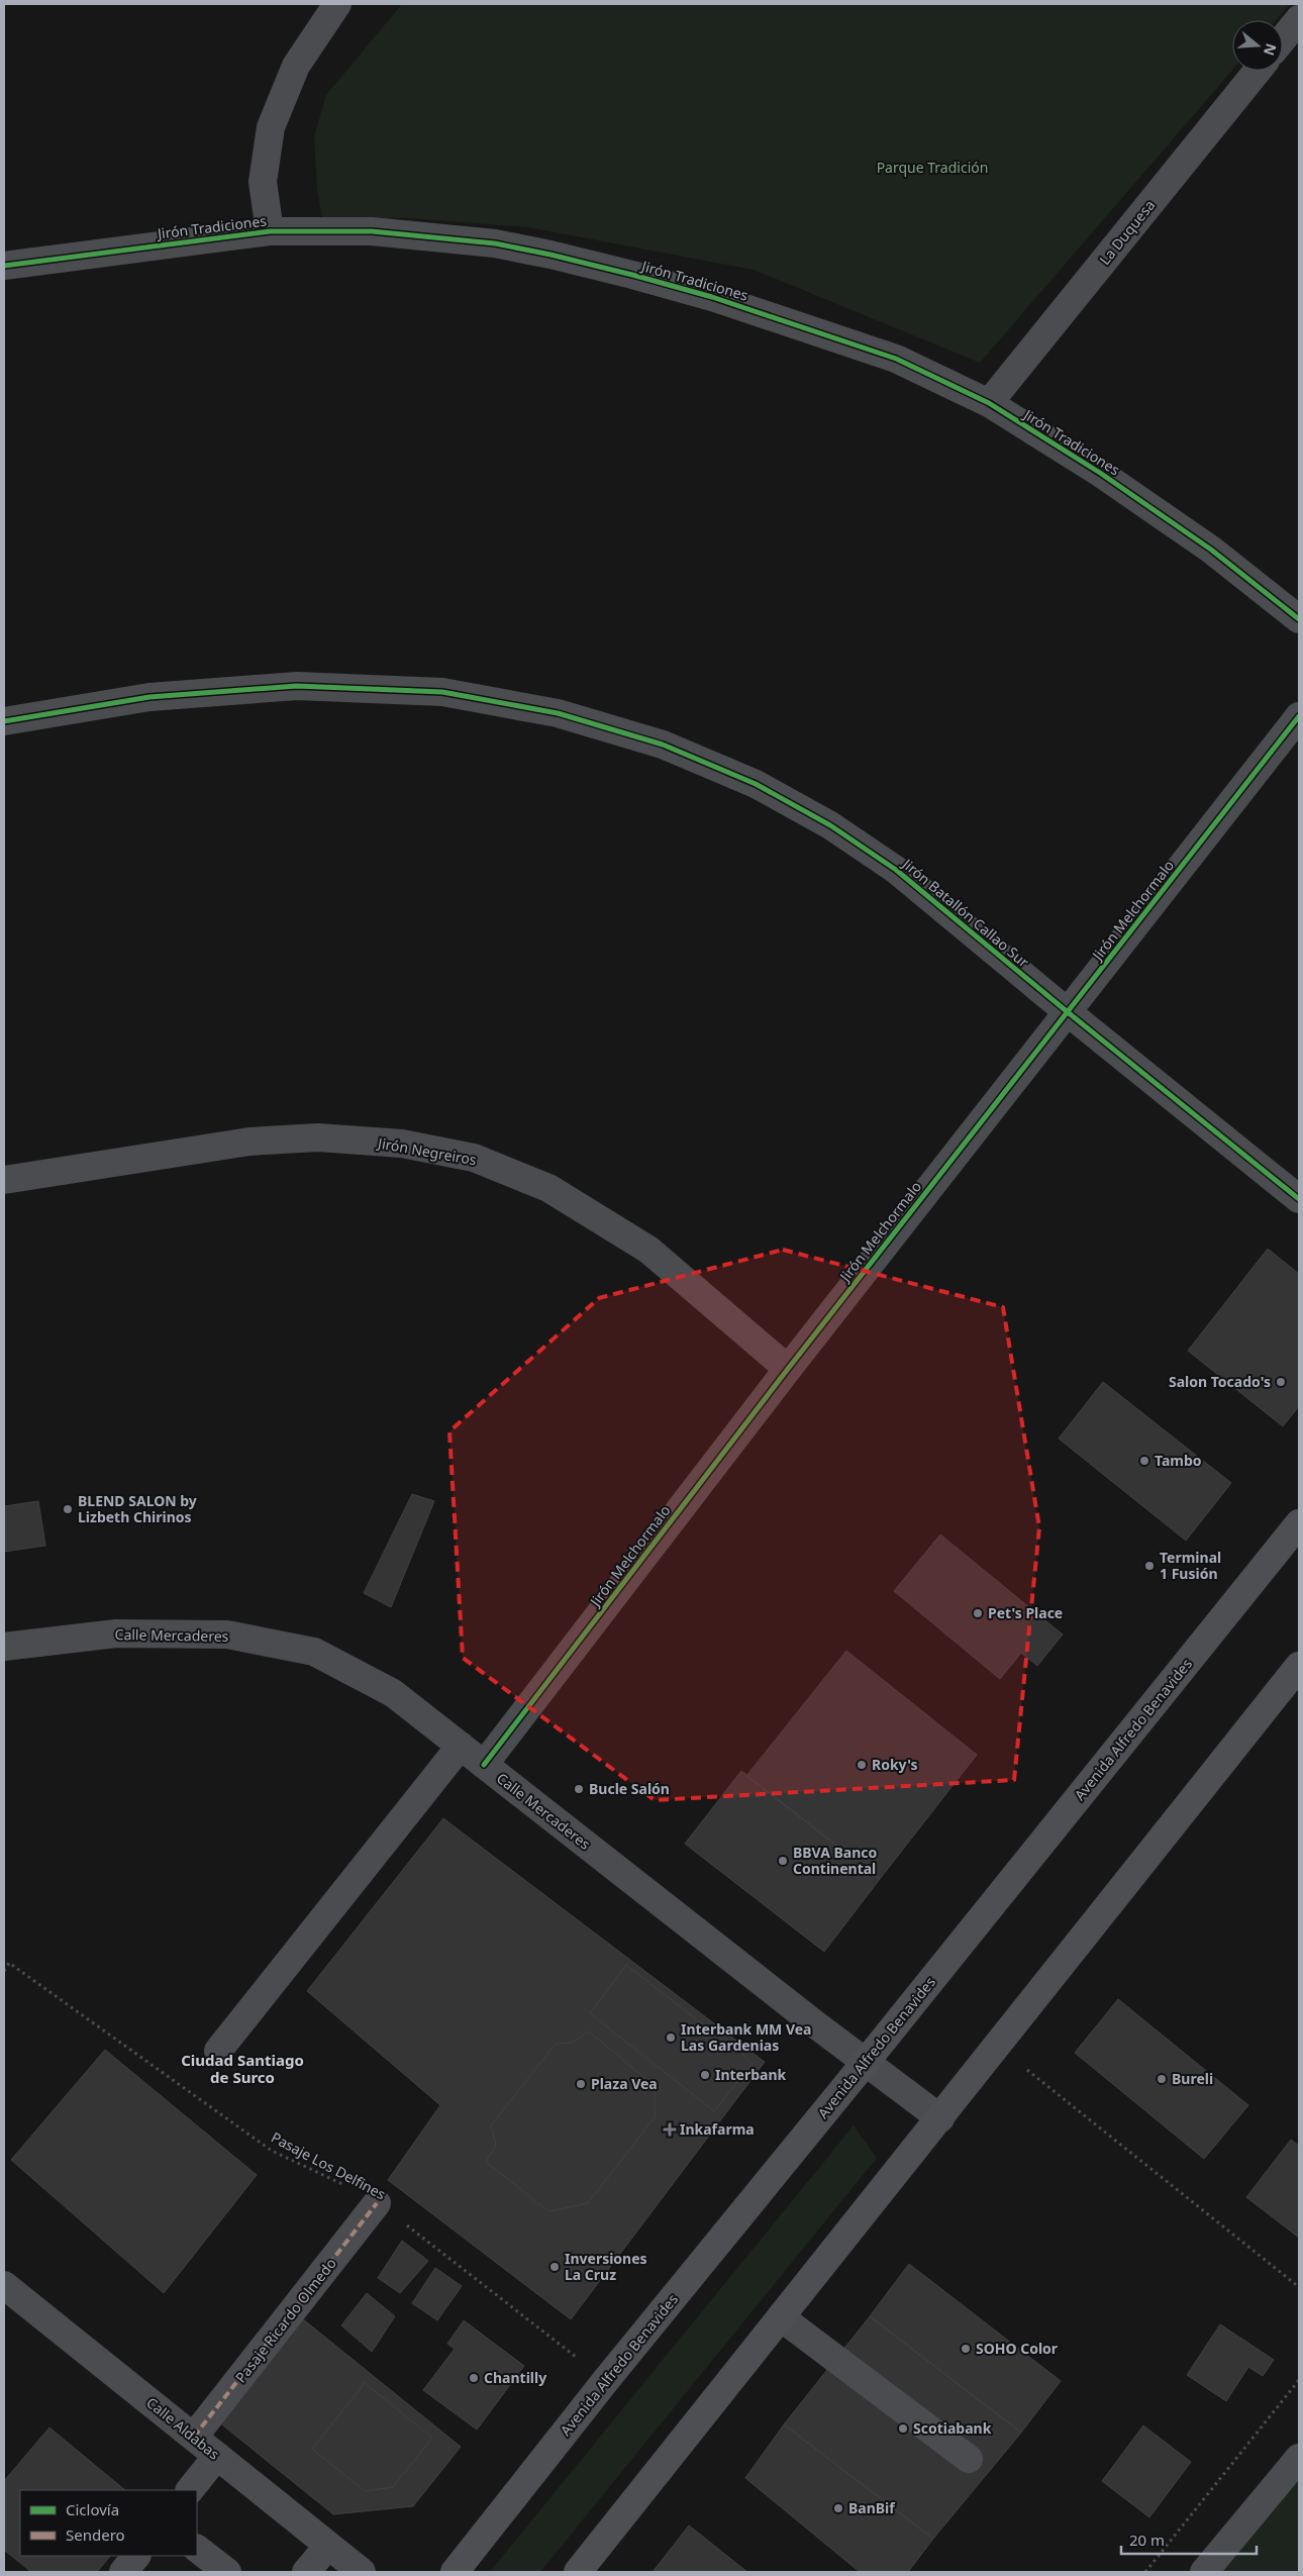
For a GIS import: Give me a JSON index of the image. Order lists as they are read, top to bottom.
{
  "streets": {
    "main road": ["Avenida Alfredo Benavides"],
    "street": [
      "Jirón Tradiciones",
      "La Duquesa",
      "Jirón Melchormalo",
      "Jirón Batallón Callao Sur",
      "Jirón Negreiros",
      "Calle Mercaderes",
      "Pasaje Ricardo Olmedo",
      "Calle Aldabas"
    ],
    "path": ["Pasaje Los Delfines"]
  },
  "crossings": [
    ["Jirón Tradiciones", "La Duquesa"],
    ["Jirón Melchormalo", "Jirón Batallón Callao Sur"],
    ["Jirón Melchormalo", "Jirón Negreiros"],
    ["Jirón Melchormalo", "Calle Mercaderes"],
    ["Calle Mercaderes", "Avenida Alfredo Benavides"],
    ["Avenida Alfredo Benavides", "Pasaje Los Delfines"],
    ["Pasaje Los Delfines", "Pasaje Ricardo Olmedo"],
    ["Pasaje Ricardo Olmedo", "Calle Aldabas"]
  ],
  "districts": ["Ciudad Santiago de Surco"],
  "parks": ["Parque Tradición"],
  "places": {
    "other": [
      "Salon Tocado's",
      "Tambo",
      "BLEND SALON by Lizbeth Chirinos",
      "Terminal 1 Fusión",
      "Pet's Place",
      "Roky's",
      "Bucle Salón",
      "BBVA Banco Continental",
      "Interbank MM Vea Las Gardenias",
      "Interbank",
      "Bureli",
      "Plaza Vea",
      "Inversiones La Cruz",
      "SOHO Color",
      "Chantilly",
      "Scotiabank",
      "BanBif"
    ],
    "health": ["Inkafarma"]
  },
  "legend": ["Ciclovía", "Sendero"],
  "scale_bar": "20 m",
  "north": "right"
}
